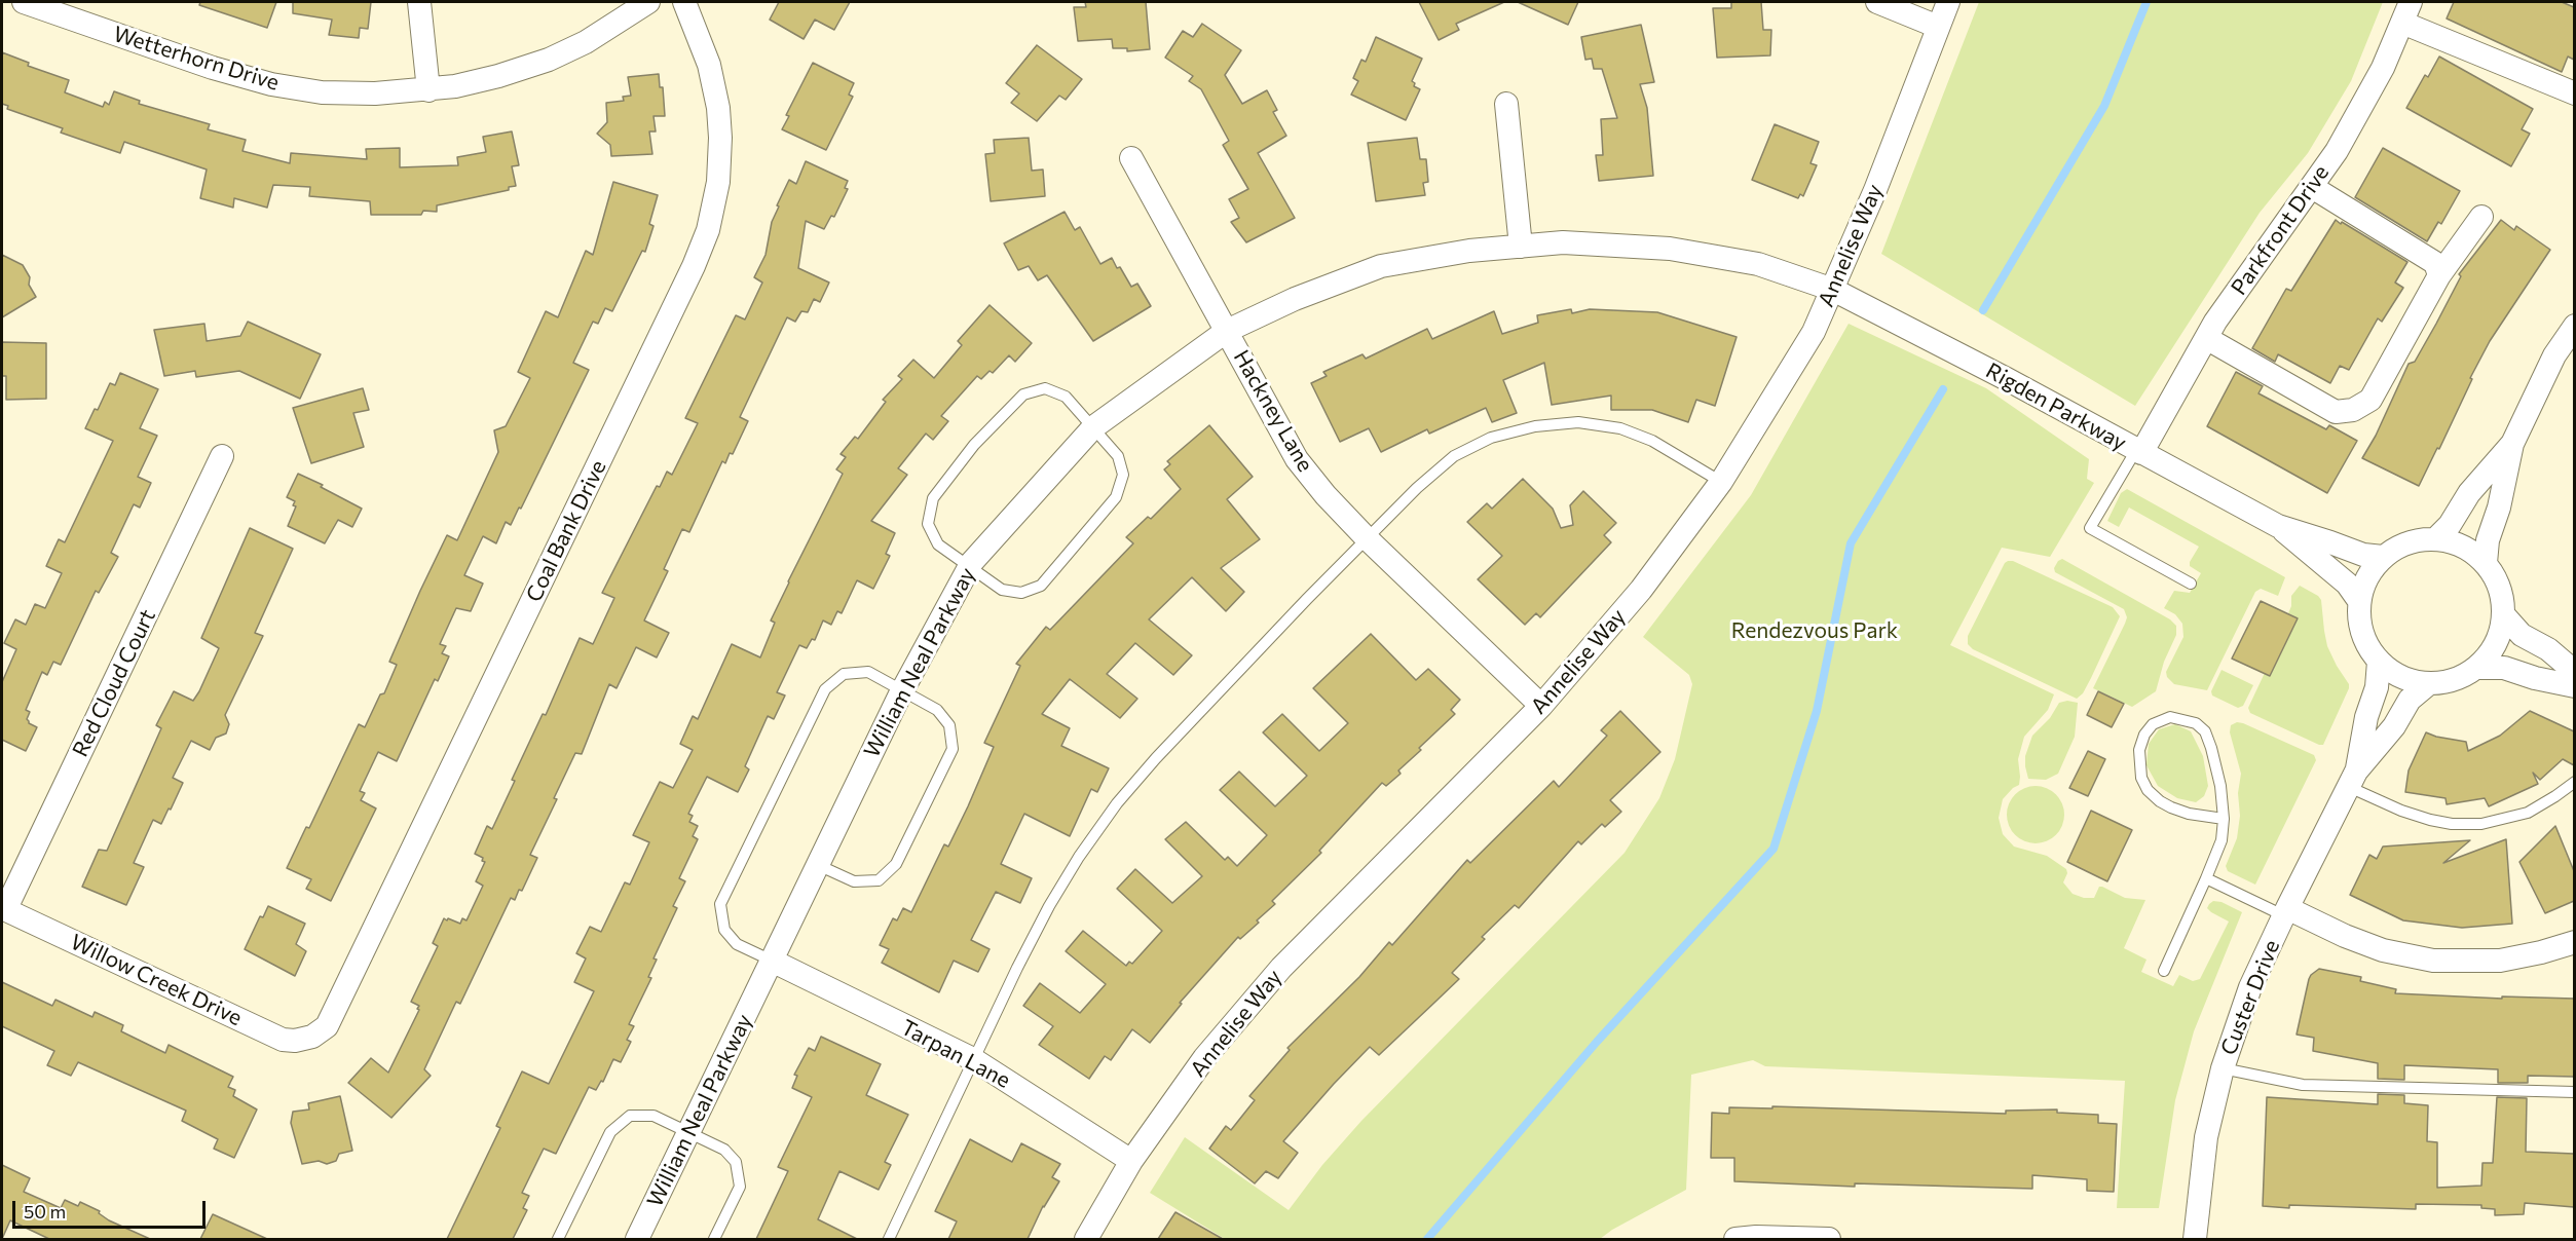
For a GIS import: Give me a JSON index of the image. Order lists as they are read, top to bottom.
{
  "streets": {
    "street": [
      "Wetterhorn Drive",
      "Parkfront Drive",
      "Annelise Way",
      "Rigden Parkway",
      "Hackney Lane",
      "Coal Bank Drive",
      "William Neal Parkway",
      "Red Cloud Court",
      "Willow Creek Drive",
      "Custer Drive",
      "Tarpan Lane"
    ]
  },
  "crossings": [
    ["Parkfront Drive", "Rigden Parkway"],
    ["Annelise Way", "Rigden Parkway"],
    ["Annelise Way", "Hackney Lane"],
    ["Annelise Way", "William Neal Parkway"],
    ["Annelise Way", "Tarpan Lane"],
    ["Rigden Parkway", "William Neal Parkway"],
    ["Rigden Parkway", "Custer Drive"],
    ["Hackney Lane", "William Neal Parkway"],
    ["Coal Bank Drive", "Willow Creek Drive"],
    ["William Neal Parkway", "Tarpan Lane"],
    ["Red Cloud Court", "Willow Creek Drive"]
  ],
  "parks": ["Rendezvous Park"],
  "scale_bar": "50 m"
}
